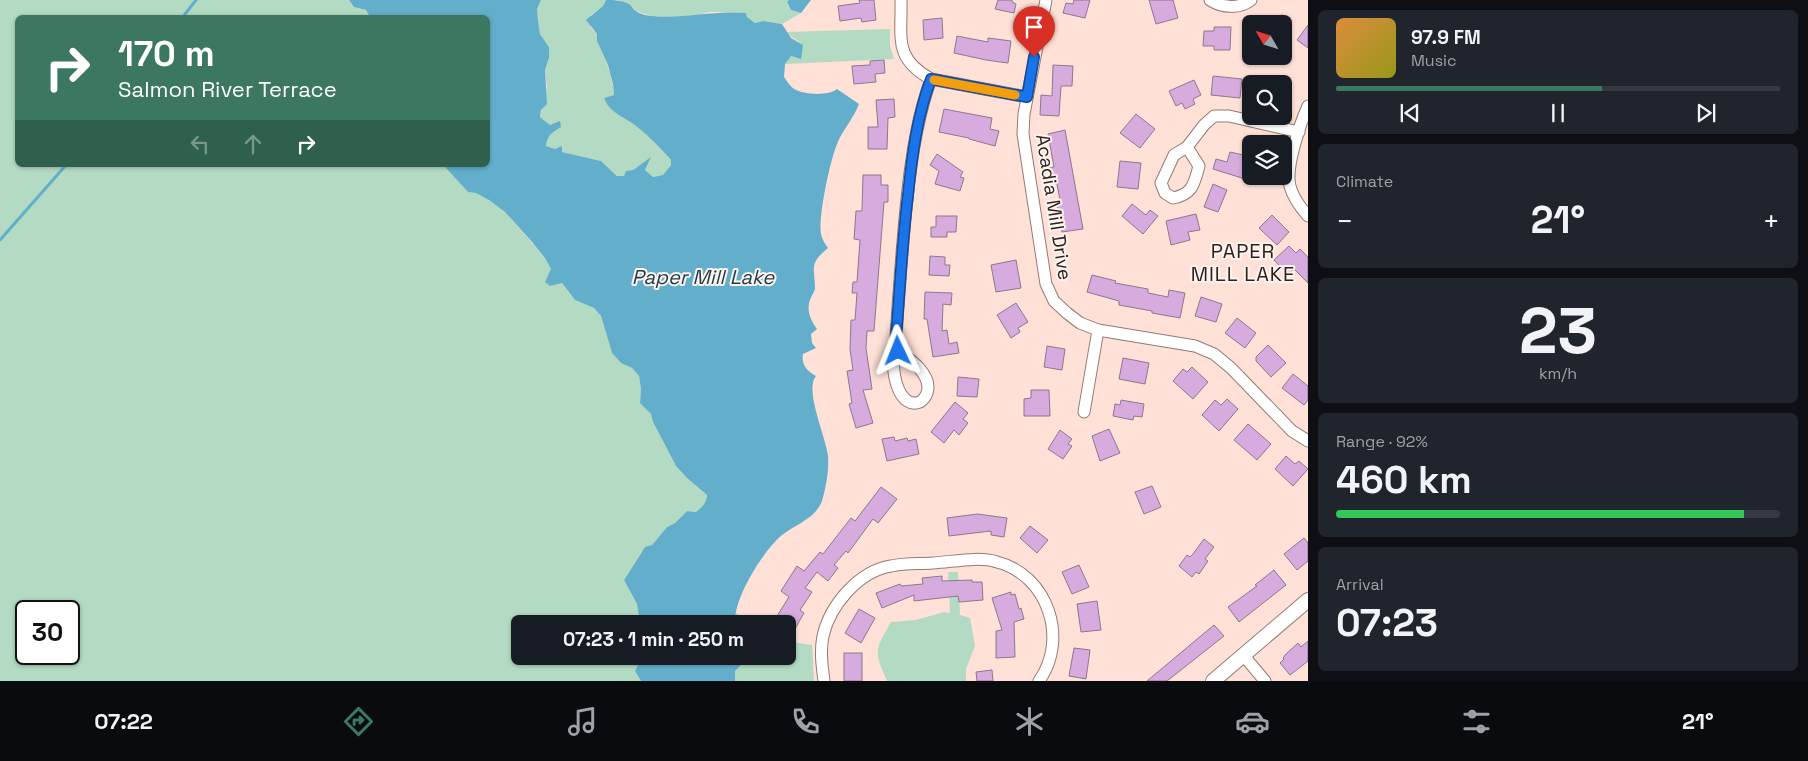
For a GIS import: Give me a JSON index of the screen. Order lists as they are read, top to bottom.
{
  "streets": {
    "street": ["Acadia Mill Drive"]
  },
  "districts": ["PAPER MILL LAKE"],
  "water": ["Paper Mill Lake"],
  "north": "top left",
  "page": {
    "turn": ["170 m", "Salmon River Terrace"],
    "song": ["97.9 FM", "Music"],
    "tile": [
      "Climate",
      ["23", "km/h"],
      ["Range · 92%", "460 km"],
      ["Arrival", "07:23"]
    ],
    "heat": ["−", "21°", "+"],
    "limit": "30",
    "trip": "07:23 · 1 min · 250 m",
    "tabs": ["07:22", "21°"]
  }
}
